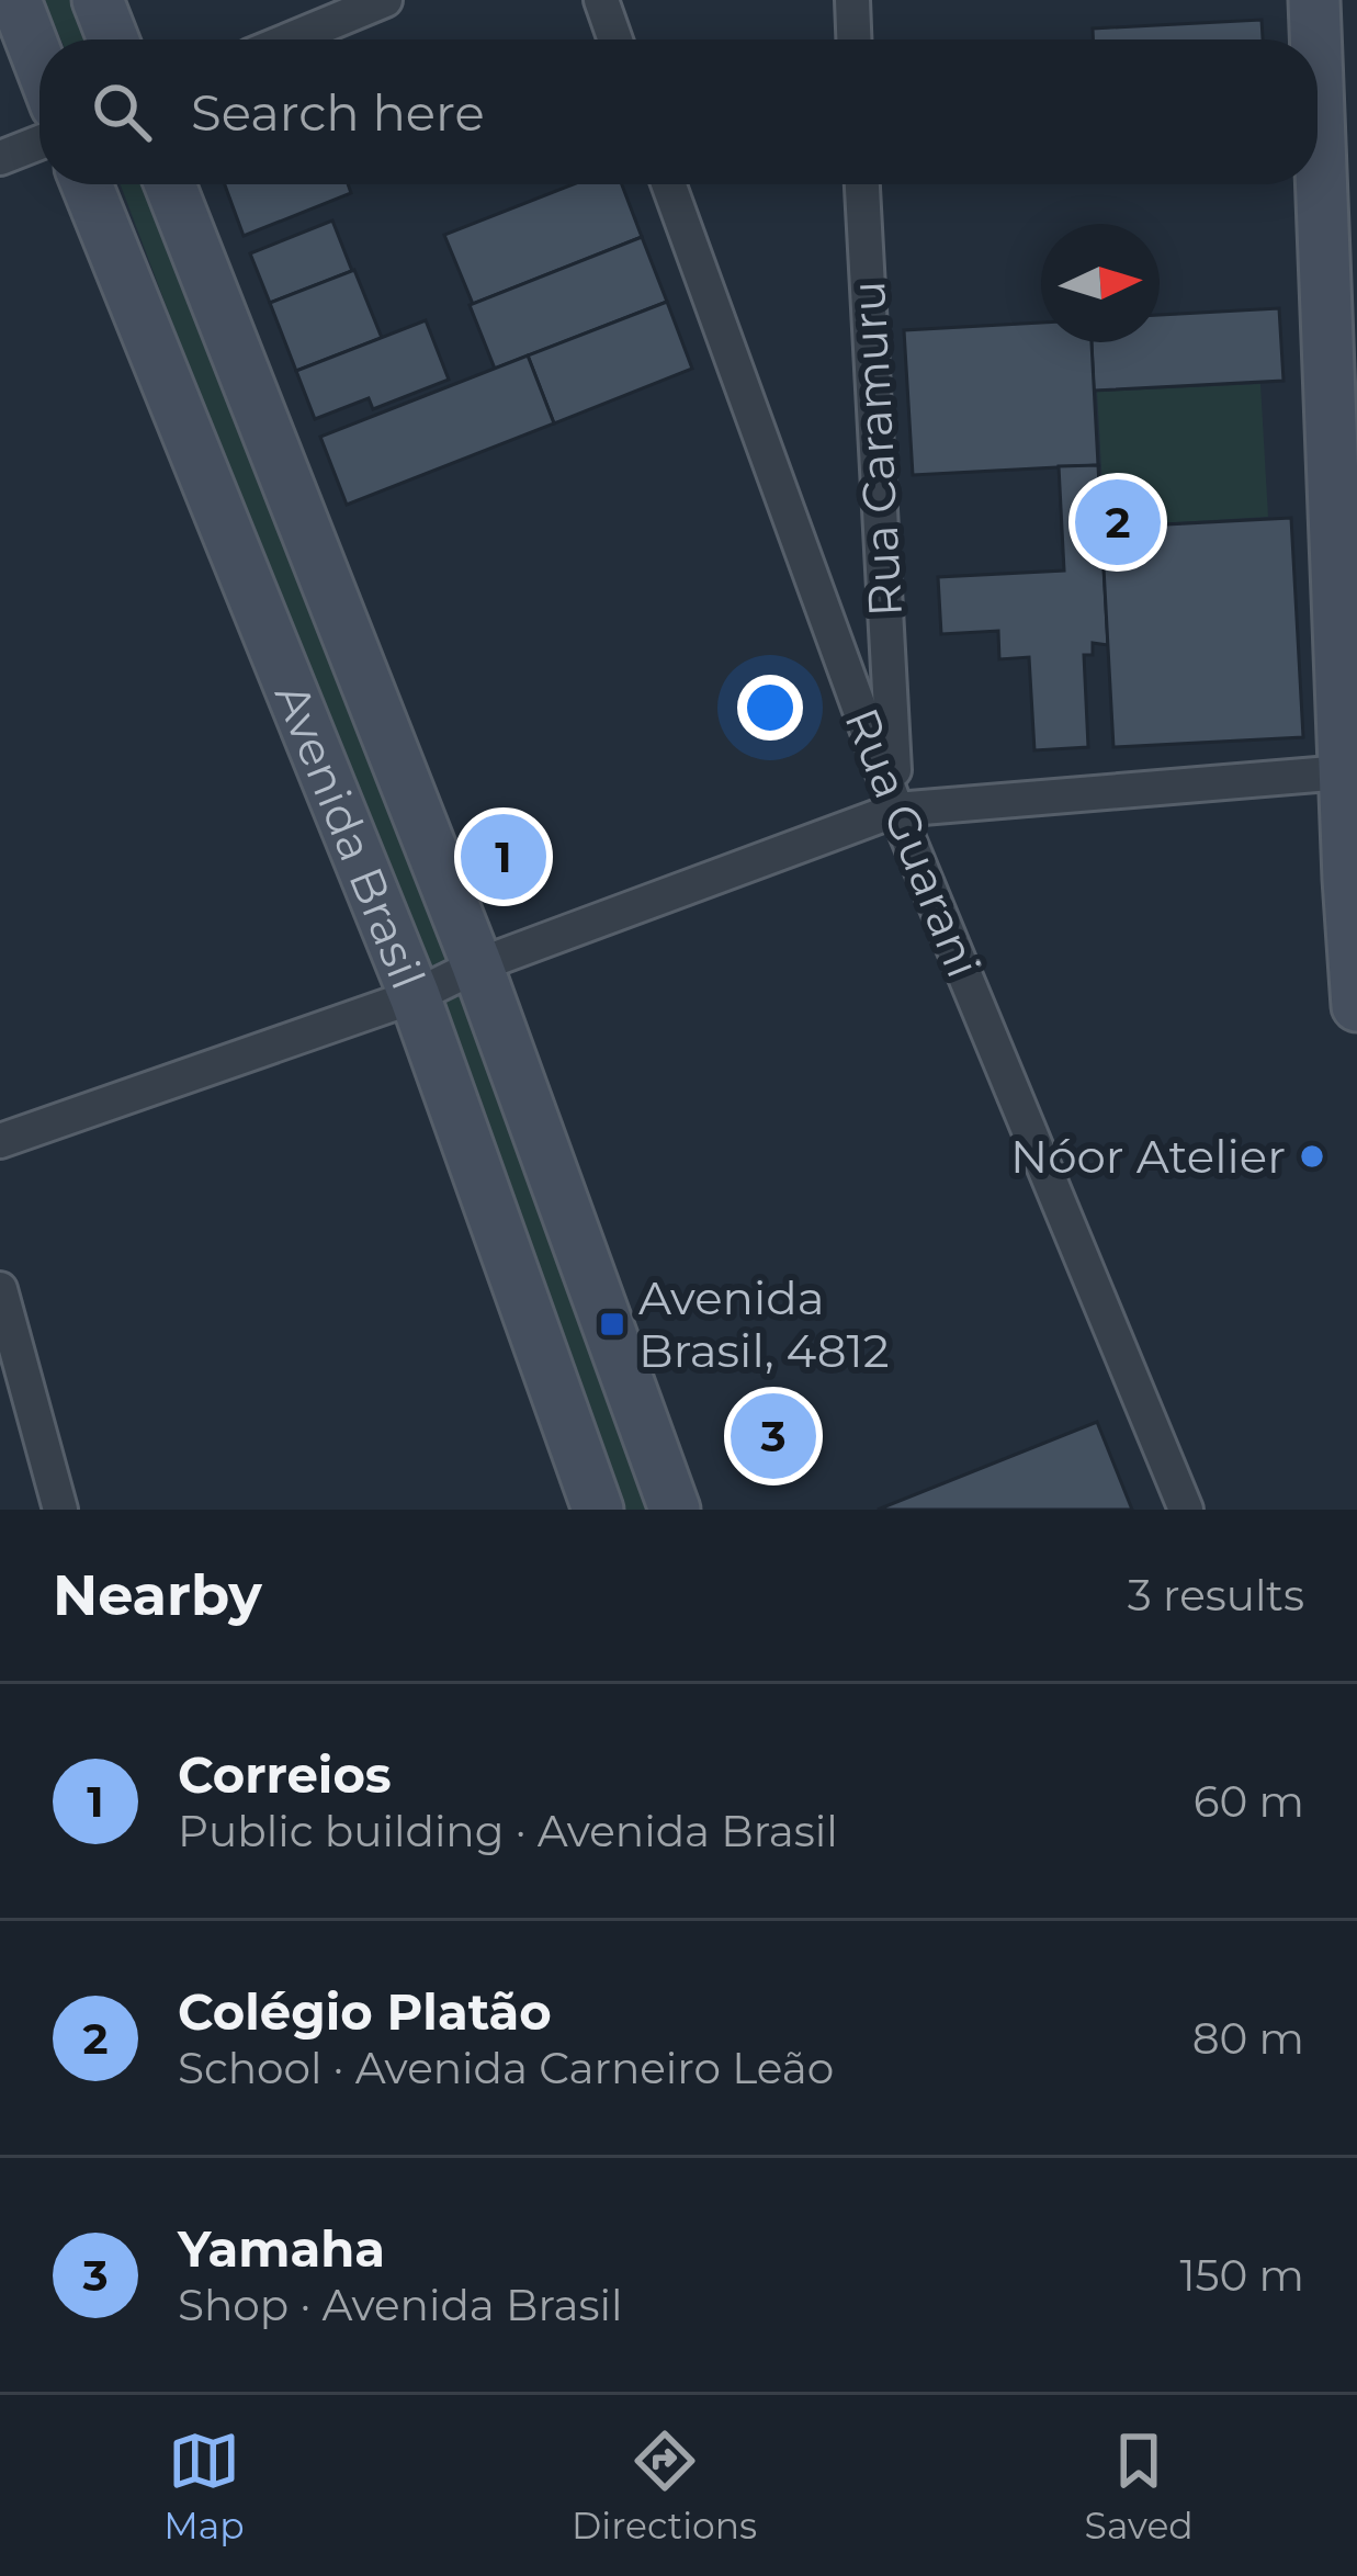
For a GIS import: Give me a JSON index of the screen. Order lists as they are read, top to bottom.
{
  "streets": {
    "main road": ["Avenida Brasil"],
    "street": ["Rua Caramuru", "Rua Guarani"]
  },
  "crossings": [
    ["Rua Caramuru", "Rua Guarani"]
  ],
  "places": {
    "other": ["Nóor Atelier"],
    "transit": ["Avenida Brasil, 4812"]
  },
  "north": "right",
  "page": {
    "search": "Search here",
    "pins": ["2", "1", "3"],
    "heading": ["Nearby", "3 results"],
    "list": [
      {
        "mark": "1",
        "name": "Correios",
        "note": "Public building · Avenida Brasil",
        "value": "60 m"
      },
      {
        "mark": "2",
        "name": "Colégio Platão",
        "note": "School · Avenida Carneiro Leão",
        "value": "80 m"
      },
      {
        "mark": "3",
        "name": "Yamaha",
        "note": "Shop · Avenida Brasil",
        "value": "150 m"
      }
    ],
    "nav": ["Map", "Directions", "Saved"]
  }
}
